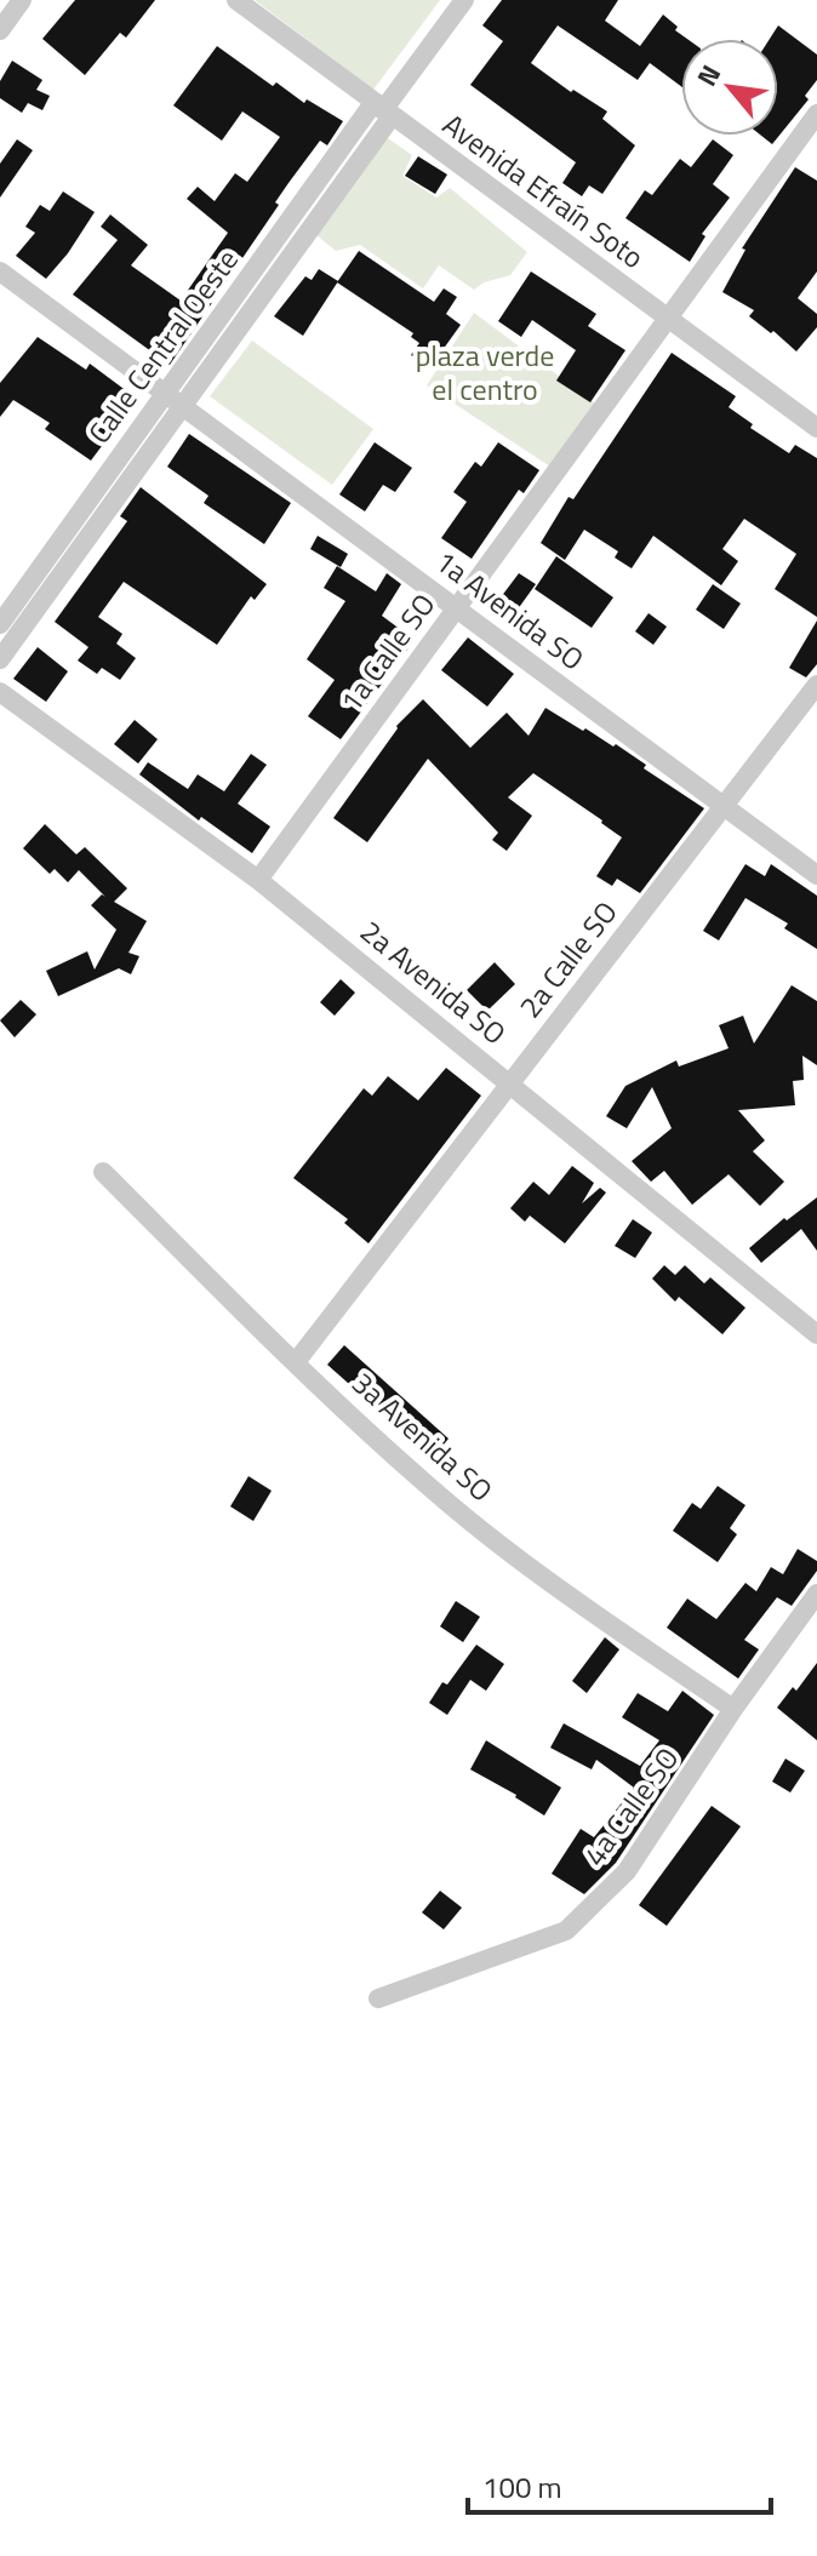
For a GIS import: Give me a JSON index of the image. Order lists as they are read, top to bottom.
{
  "streets": {
    "street": [
      "Avenida Efraín Soto",
      "Calle Central Oeste",
      "1a Avenida SO",
      "1a Calle SO",
      "2a Calle SO",
      "2a Avenida SO",
      "3a Avenida SO",
      "4a Calle SO"
    ]
  },
  "crossings": [
    ["Avenida Efraín Soto", "Calle Central Oeste"],
    ["Avenida Efraín Soto", "1a Calle SO"],
    ["Calle Central Oeste", "1a Avenida SO"],
    ["1a Avenida SO", "1a Calle SO"],
    ["1a Avenida SO", "2a Calle SO"],
    ["1a Calle SO", "2a Avenida SO"],
    ["2a Calle SO", "2a Avenida SO"],
    ["2a Calle SO", "3a Avenida SO"],
    ["3a Avenida SO", "4a Calle SO"]
  ],
  "parks": ["plaza verde el centro"],
  "scale_bar": "100 m",
  "north": "top left"
}
